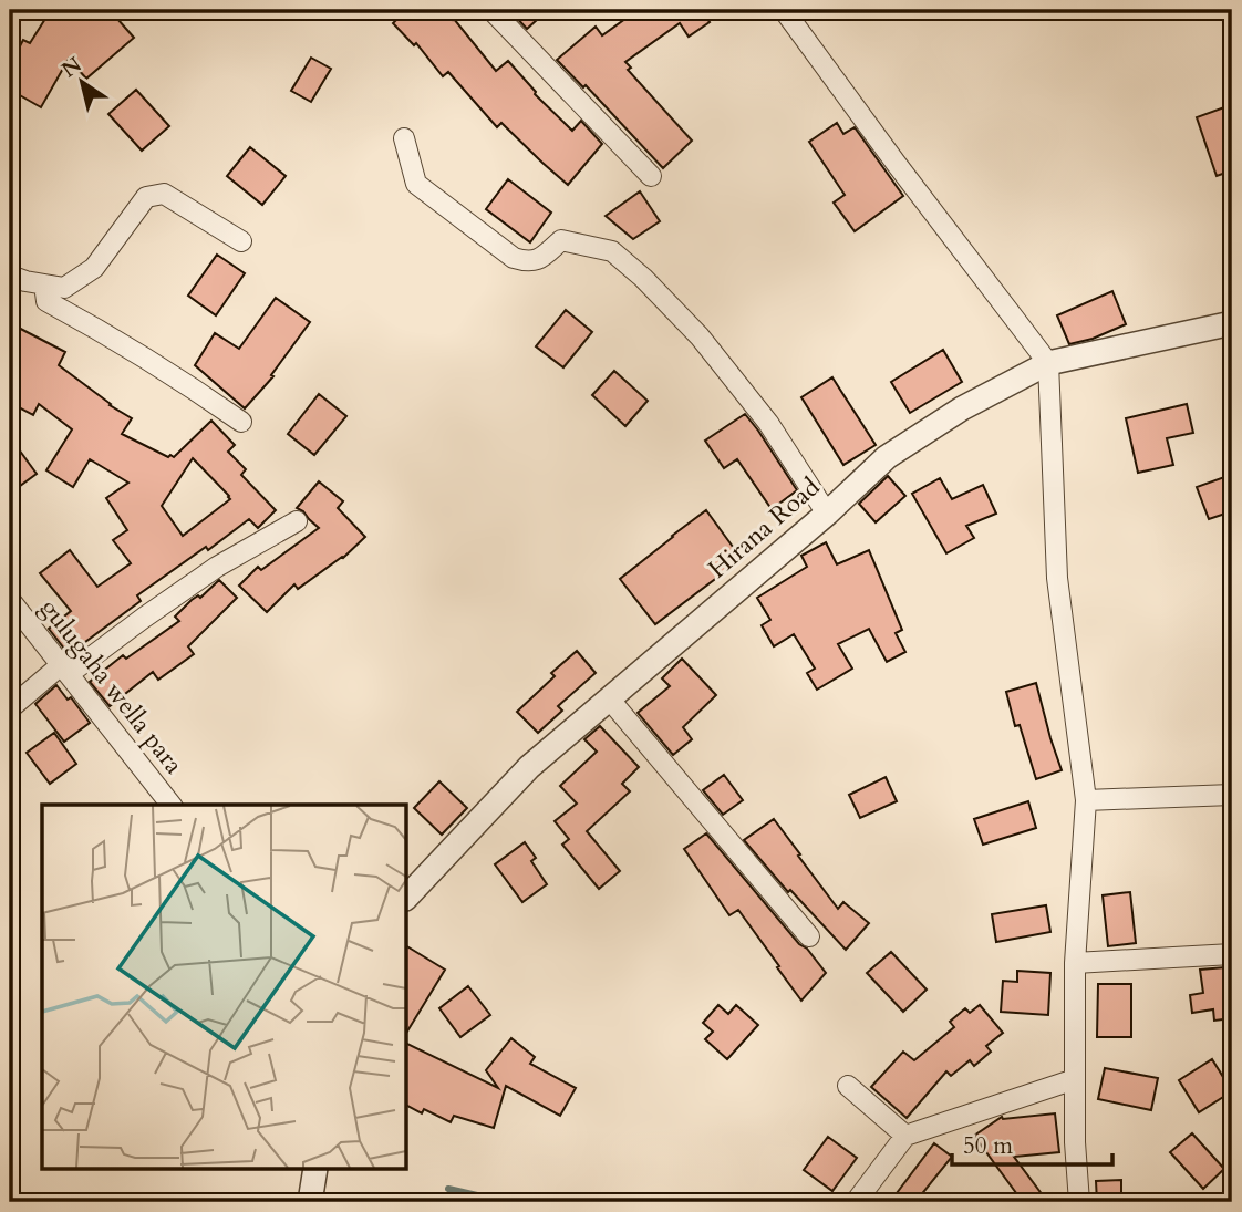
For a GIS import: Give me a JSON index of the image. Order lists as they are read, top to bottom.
{
  "streets": {
    "street": ["Hirana Road", "gulugaha wella para"]
  },
  "scale_bar": "50 m",
  "north": "top left"
}
